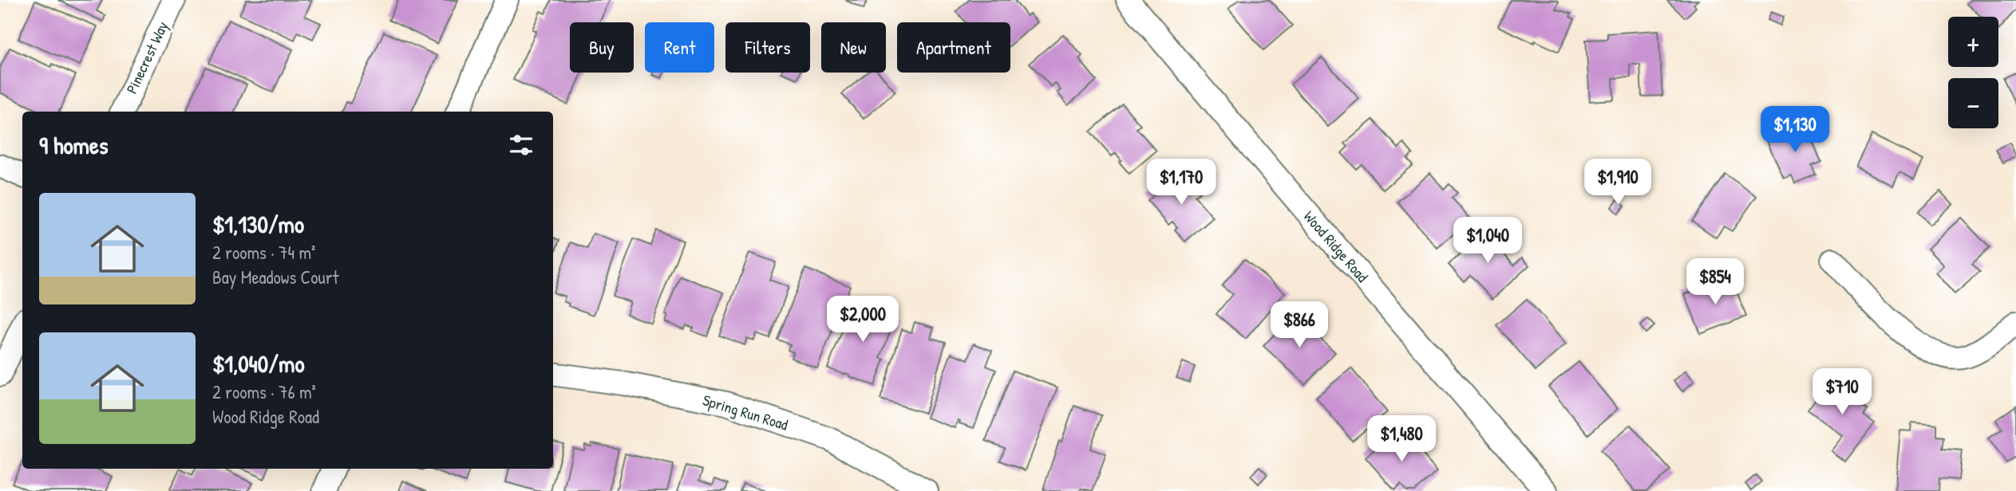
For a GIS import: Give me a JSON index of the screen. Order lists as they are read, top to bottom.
{
  "streets": {
    "street": ["Pinecrest Way", "Wood Ridge Road", "Spring Run Road"]
  },
  "page": {
    "map_buttons": ["+", "−"],
    "chip": [
      "Buy",
      "Rent",
      "Filters",
      "New",
      "Apartment"
    ],
    "price": [
      "$1,130",
      "$1,170",
      "$1,910",
      "$1,040",
      "$854",
      "$2,000",
      "$866",
      "$710",
      "$1,480"
    ],
    "heading": "9 homes",
    "list": [
      {
        "name": "$1,130/mo",
        "note": "2 rooms · 74 m² · Bay Meadows Court"
      },
      {
        "name": "$1,040/mo",
        "note": "2 rooms · 76 m² · Wood Ridge Road"
      }
    ]
  }
}
